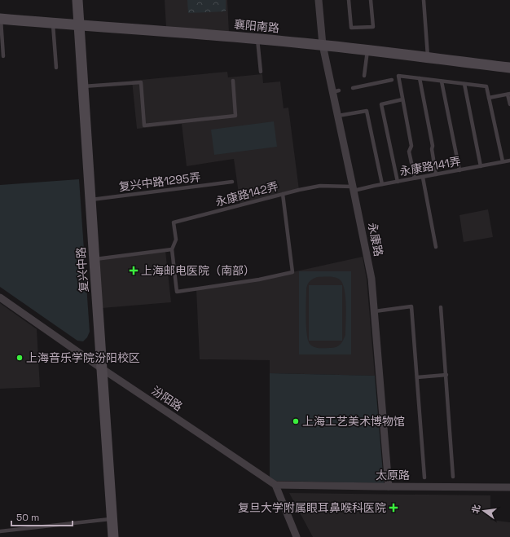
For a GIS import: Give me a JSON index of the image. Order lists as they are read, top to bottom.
{
  "streets": {
    "main road": ["襄阳南路", "复兴中路"],
    "street": ["永康路", "汾阳路", "太原路"],
    "lane": ["永康路141弄", "复兴中路1295弄", "永康路142弄"]
  },
  "crossings": [
    ["襄阳南路", "永康路"],
    ["襄阳南路", "复兴中路"],
    ["永康路141弄", "永康路142弄"],
    ["永康路141弄", "永康路"],
    ["复兴中路1295弄", "复兴中路"],
    ["永康路142弄", "永康路"],
    ["永康路", "太原路"],
    ["复兴中路", "汾阳路"],
    ["汾阳路", "太原路"]
  ],
  "places": {
    "health": ["上海邮电医院（南部）", "复旦大学附属眼耳鼻喉科医院"],
    "other": ["上海音乐学院汾阳校区", "上海工艺美术博物馆"]
  },
  "scale_bar": "50 m",
  "north": "left"
}
